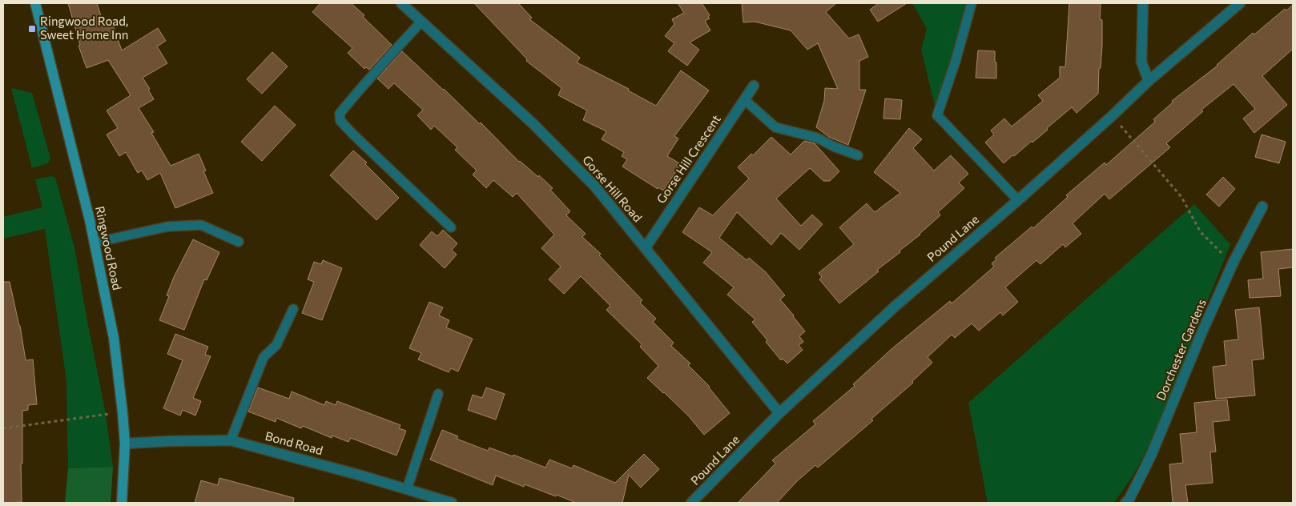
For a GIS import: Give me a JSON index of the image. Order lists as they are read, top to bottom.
{
  "streets": {
    "main road": ["Ringwood Road"],
    "street": [
      "Gorse Hill Crescent",
      "Gorse Hill Road",
      "Pound Lane",
      "Dorchester Gardens",
      "Bond Road"
    ]
  },
  "crossings": [
    ["Gorse Hill Crescent", "Gorse Hill Road"],
    ["Gorse Hill Road", "Pound Lane"],
    ["Ringwood Road", "Bond Road"]
  ],
  "places": {
    "transit": ["Ringwood Road, Sweet Home Inn"]
  }
}
